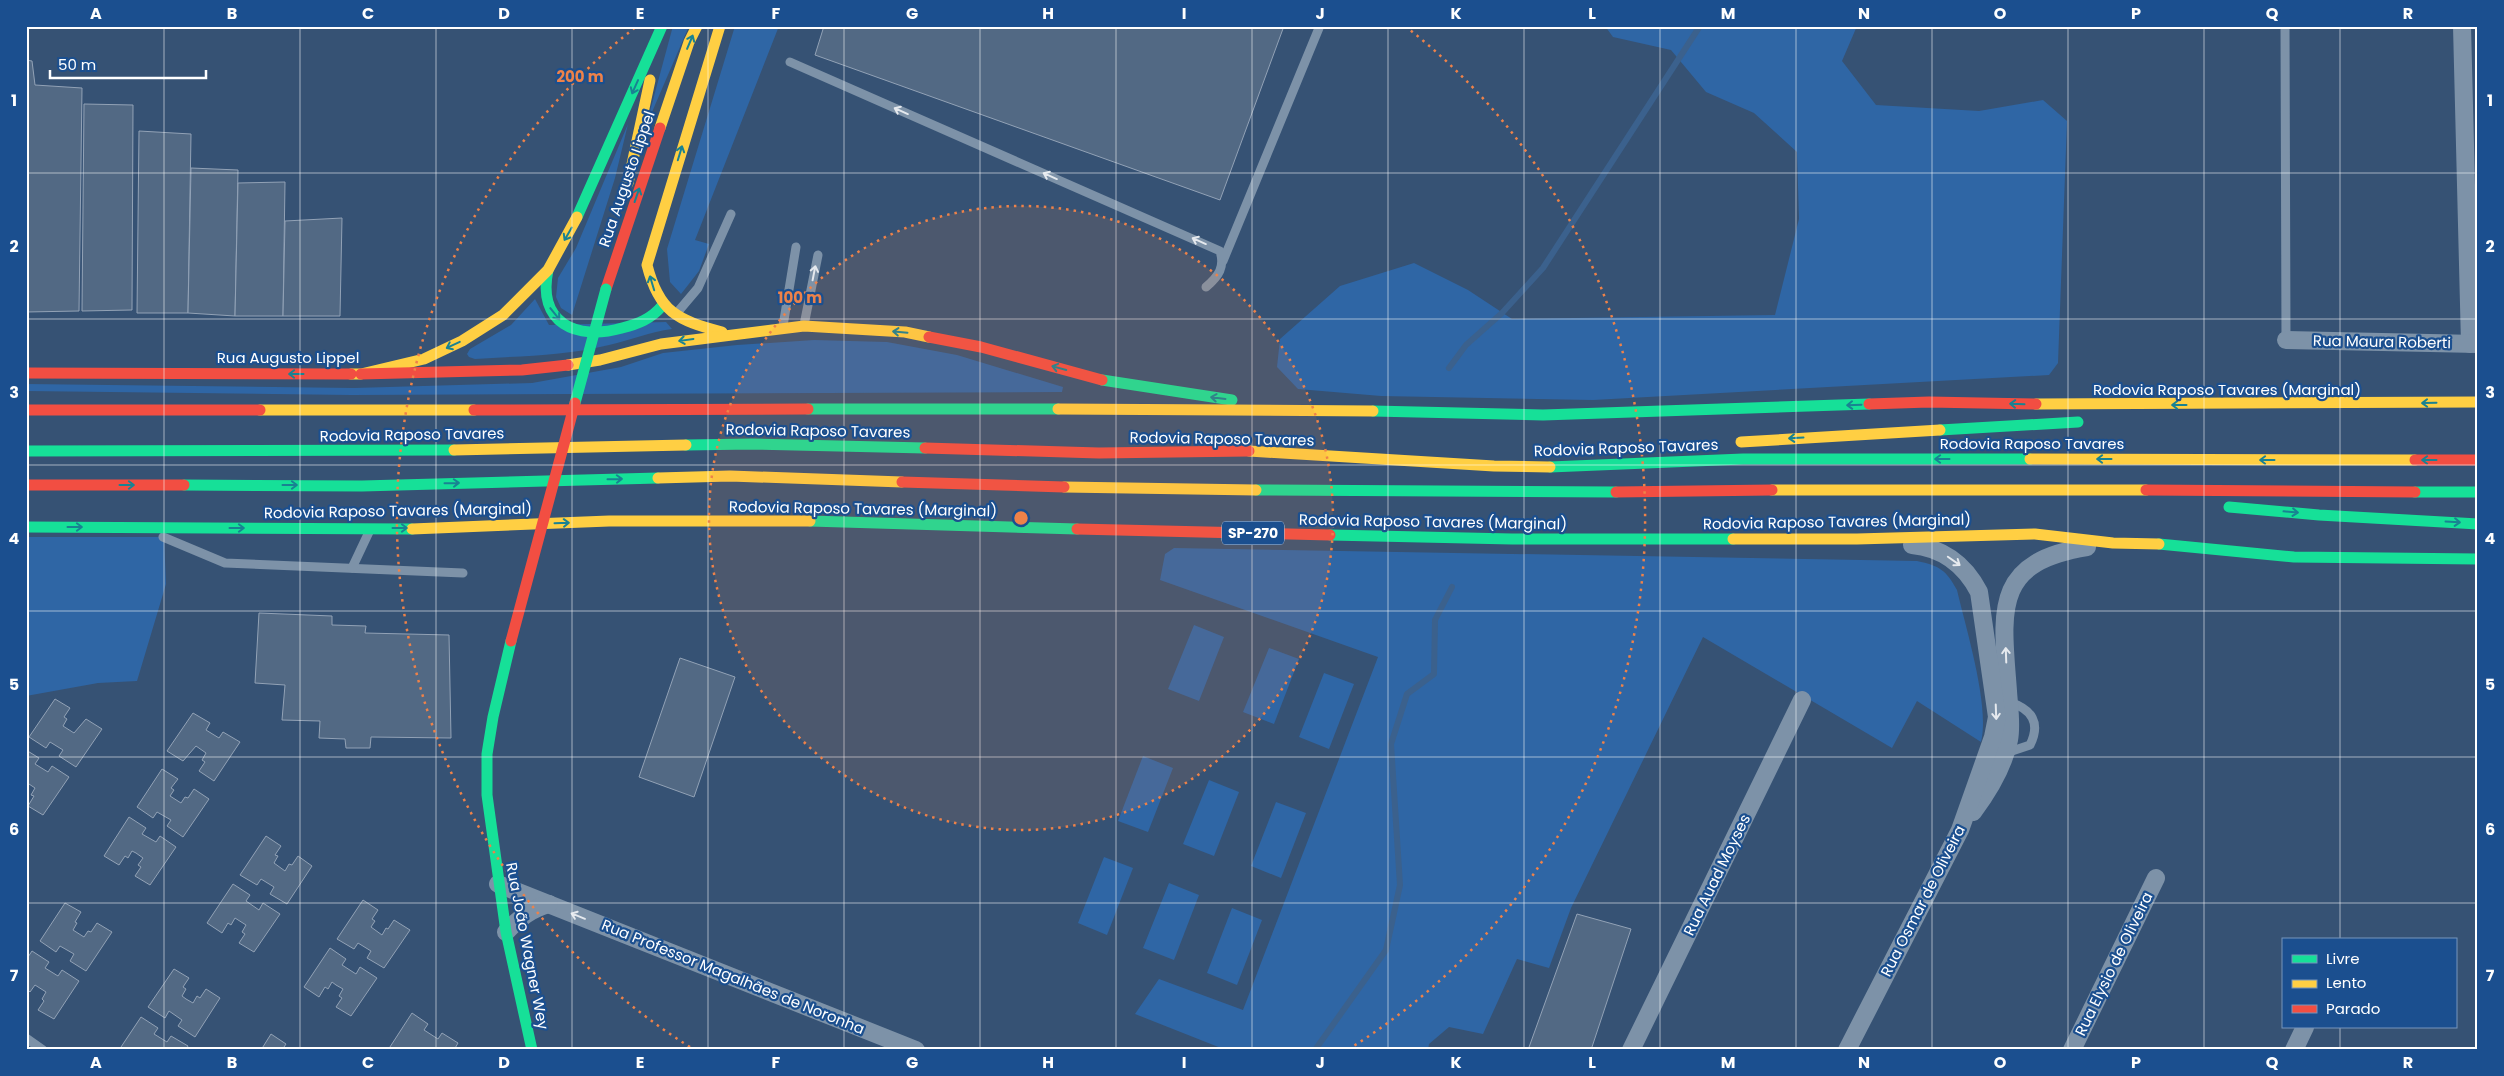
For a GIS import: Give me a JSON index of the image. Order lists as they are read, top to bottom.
{
  "streets": {
    "main road": [
      "Rua Augusto Lippel",
      "Rodovia Raposo Tavares (Marginal)",
      "Rodovia Raposo Tavares",
      "SP-270",
      "Rua João Wagner Wey"
    ],
    "street": [
      "Rua Maura Roberti",
      "Rua Auad Moyses",
      "Rua Osmar de Oliveira",
      "Rua Elysio de Oliveira",
      "Rua Professor Magalhães de Noronha"
    ]
  },
  "crossings": [
    ["Rua Augusto Lippel", "Rua João Wagner Wey"],
    ["Rodovia Raposo Tavares (Marginal)", "Rua Osmar de Oliveira"],
    ["Rua João Wagner Wey", "Rua Professor Magalhães de Noronha"]
  ],
  "one_way": ["Rua Professor Magalhães de Noronha"],
  "legend": ["Livre", "Lento", "Parado"],
  "scale_bar": "50 m",
  "grid": {
    "columns": [
      "A",
      "B",
      "C",
      "D",
      "E",
      "F",
      "G",
      "H",
      "I",
      "J",
      "K",
      "L",
      "M",
      "N",
      "O",
      "P",
      "Q",
      "R"
    ],
    "rows": [
      "1",
      "2",
      "3",
      "4",
      "5",
      "6",
      "7"
    ]
  },
  "rings": ["200 m", "100 m"]
}
